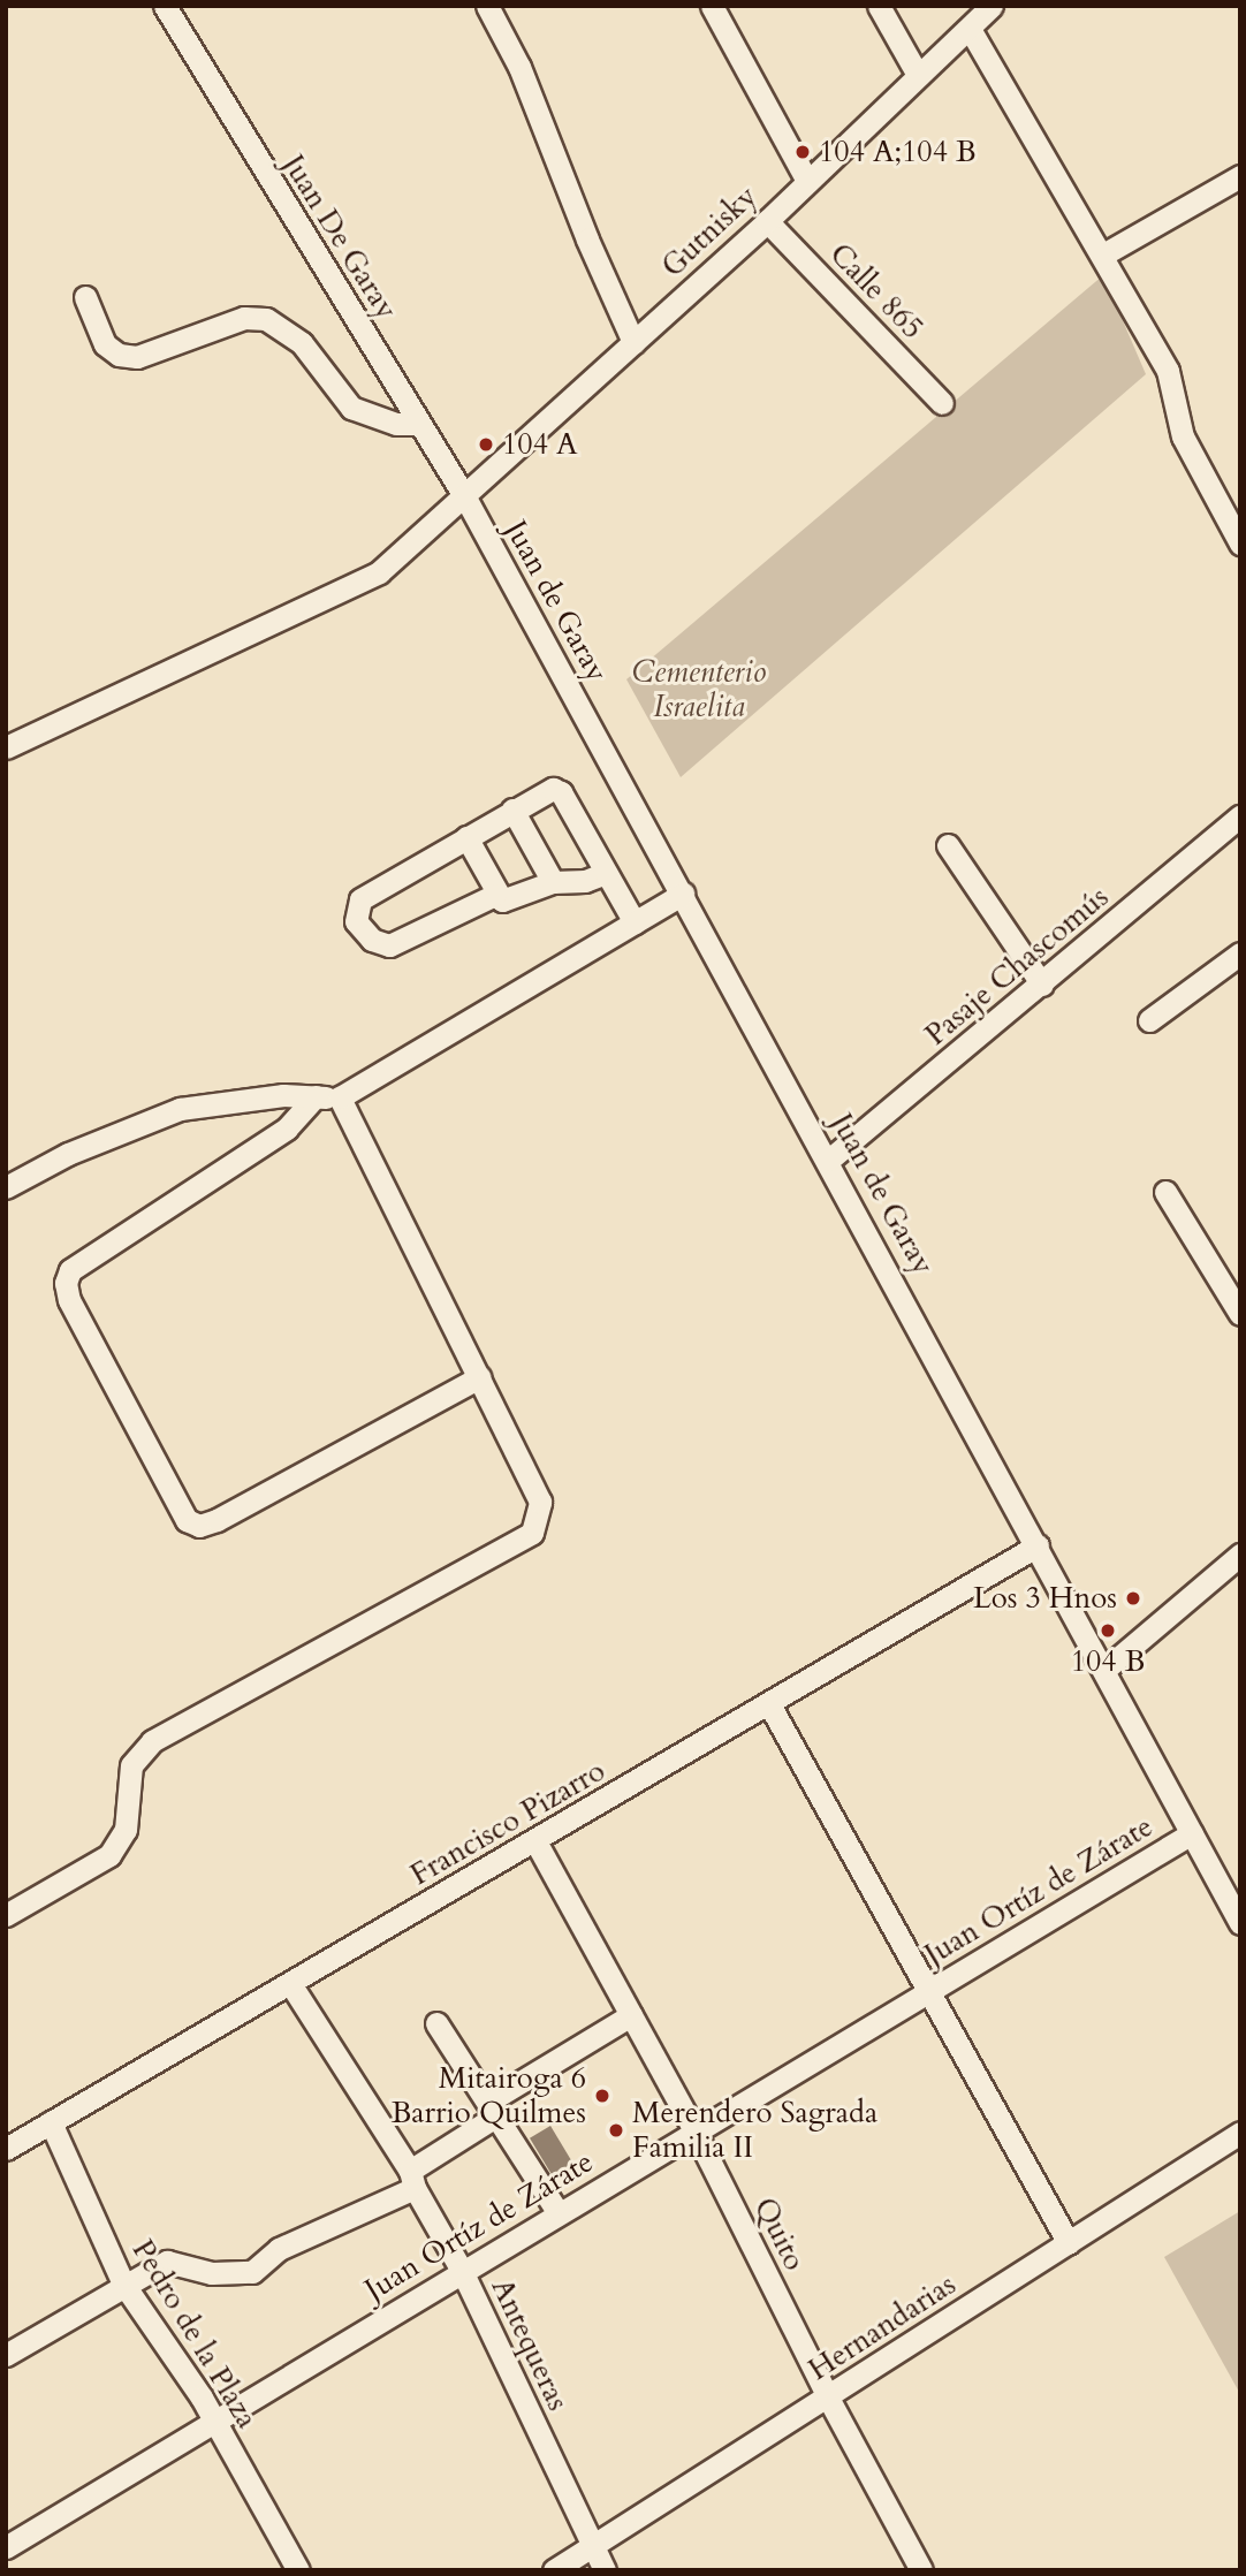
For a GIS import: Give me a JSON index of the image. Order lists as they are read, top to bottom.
{
  "streets": {
    "street": [
      "Gutnisky",
      "Juan De Garay",
      "Calle 865",
      "Juan de Garay",
      "Pasaje Chascomús",
      "Francisco Pizarro",
      "Juan Ortíz de Zárate",
      "Quito",
      "Hernandarias",
      "Pedro de la Plaza",
      "Antequeras"
    ]
  },
  "crossings": [
    ["Gutnisky", "Juan De Garay"],
    ["Gutnisky", "Calle 865"],
    ["Gutnisky", "Juan de Garay"],
    ["Juan De Garay", "Juan de Garay"],
    ["Juan de Garay", "Pasaje Chascomús"],
    ["Juan de Garay", "Francisco Pizarro"],
    ["Juan de Garay", "Juan Ortíz de Zárate"],
    ["Francisco Pizarro", "Quito"],
    ["Francisco Pizarro", "Pedro de la Plaza"],
    ["Francisco Pizarro", "Antequeras"],
    ["Juan Ortíz de Zárate", "Quito"],
    ["Juan Ortíz de Zárate", "Pedro de la Plaza"],
    ["Juan Ortíz de Zárate", "Antequeras"],
    ["Quito", "Hernandarias"],
    ["Hernandarias", "Antequeras"]
  ],
  "parks": ["Cementerio Israelita"],
  "places": [
    "104 A;104 B",
    "104 A",
    "Los 3 Hnos",
    "104 B",
    "Mitairoga 6 Barrio Quilmes",
    "Merendero Sagrada Familia II"
  ]
}
